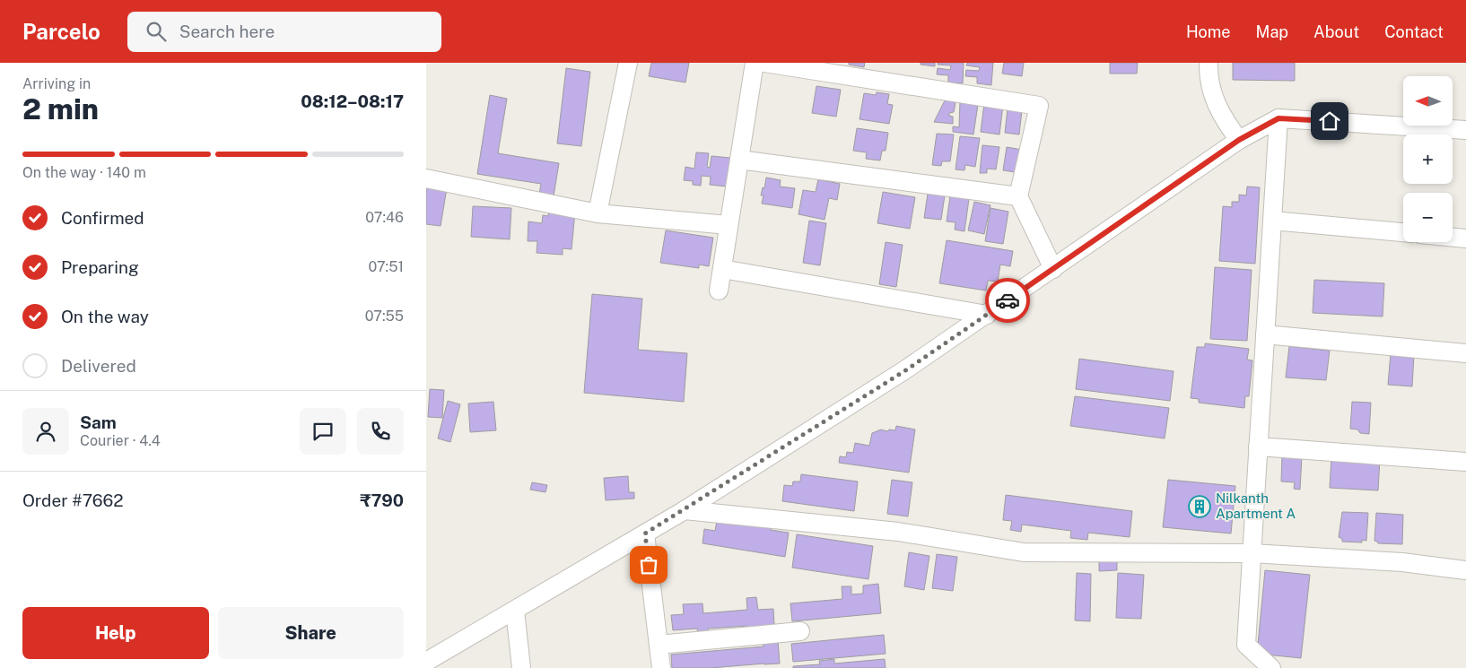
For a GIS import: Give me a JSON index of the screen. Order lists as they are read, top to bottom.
{
  "places": {
    "building": ["Nilkanth Apartment A"]
  },
  "north": "left",
  "page": {
    "header": "Parcelo",
    "search": "Search here",
    "nav": [
      "Home",
      "Map",
      "About",
      "Contact"
    ],
    "heading": ["2 min", "Arriving in", "08:12–08:17"],
    "panel": [
      "Sam",
      "Courier · 4.4",
      "Order #7662",
      "₹790"
    ],
    "map_buttons": ["+", "−"],
    "bar": "On the way · 140 m",
    "list": [
      ["Confirmed", "07:46"],
      ["Preparing", "07:51"],
      ["On the way", "07:55"],
      "Delivered"
    ],
    "buttons": ["Help", "Share"]
  }
}
